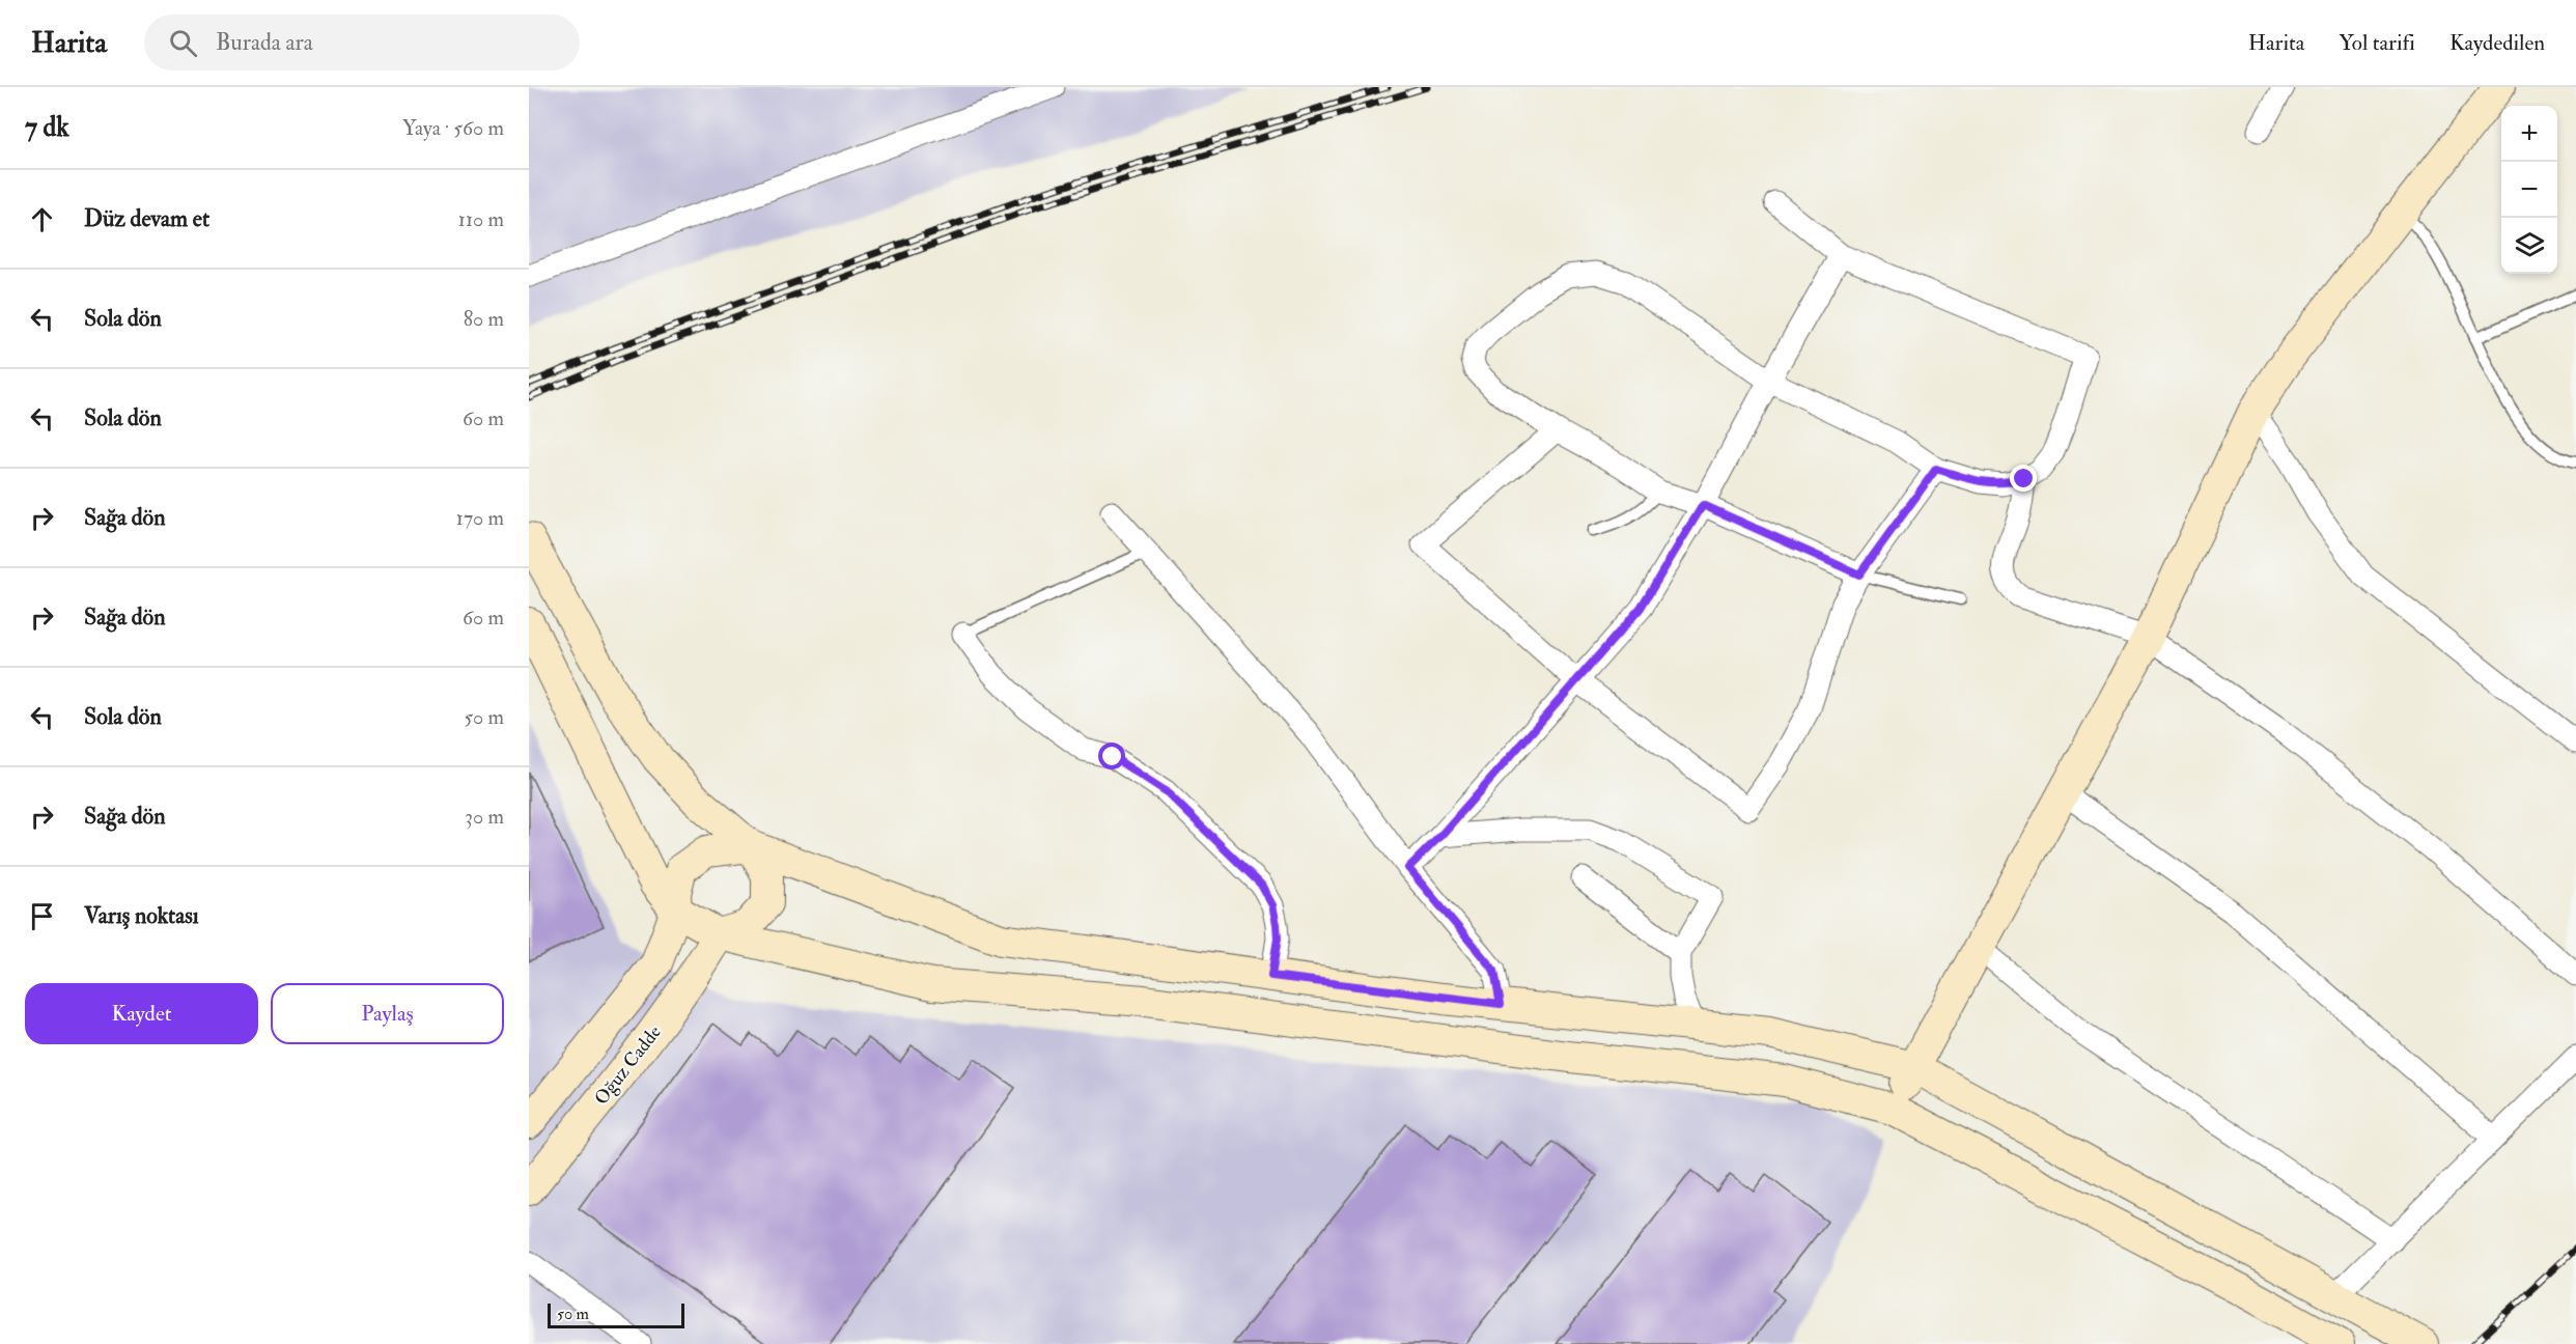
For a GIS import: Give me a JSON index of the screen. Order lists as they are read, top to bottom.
{
  "streets": {
    "main road": ["Oğuz Cadde"]
  },
  "scale_bar": "50 m",
  "page": {
    "header": "Harita",
    "search": "Burada ara",
    "nav": ["Harita", "Yol tarifi", "Kaydedilen"],
    "heading": ["7 dk", "Yaya · 560 m"],
    "map_buttons": ["+", "−"],
    "list": [
      ["Düz devam et", "110 m"],
      ["Sola dön", "80 m"],
      ["Sola dön", "60 m"],
      ["Sağa dön", "170 m"],
      ["Sağa dön", "60 m"],
      ["Sola dön", "50 m"],
      ["Sağa dön", "30 m"],
      "Varış noktası"
    ],
    "buttons": ["Kaydet", "Paylaş"],
    "scale": "50 m"
  }
}
